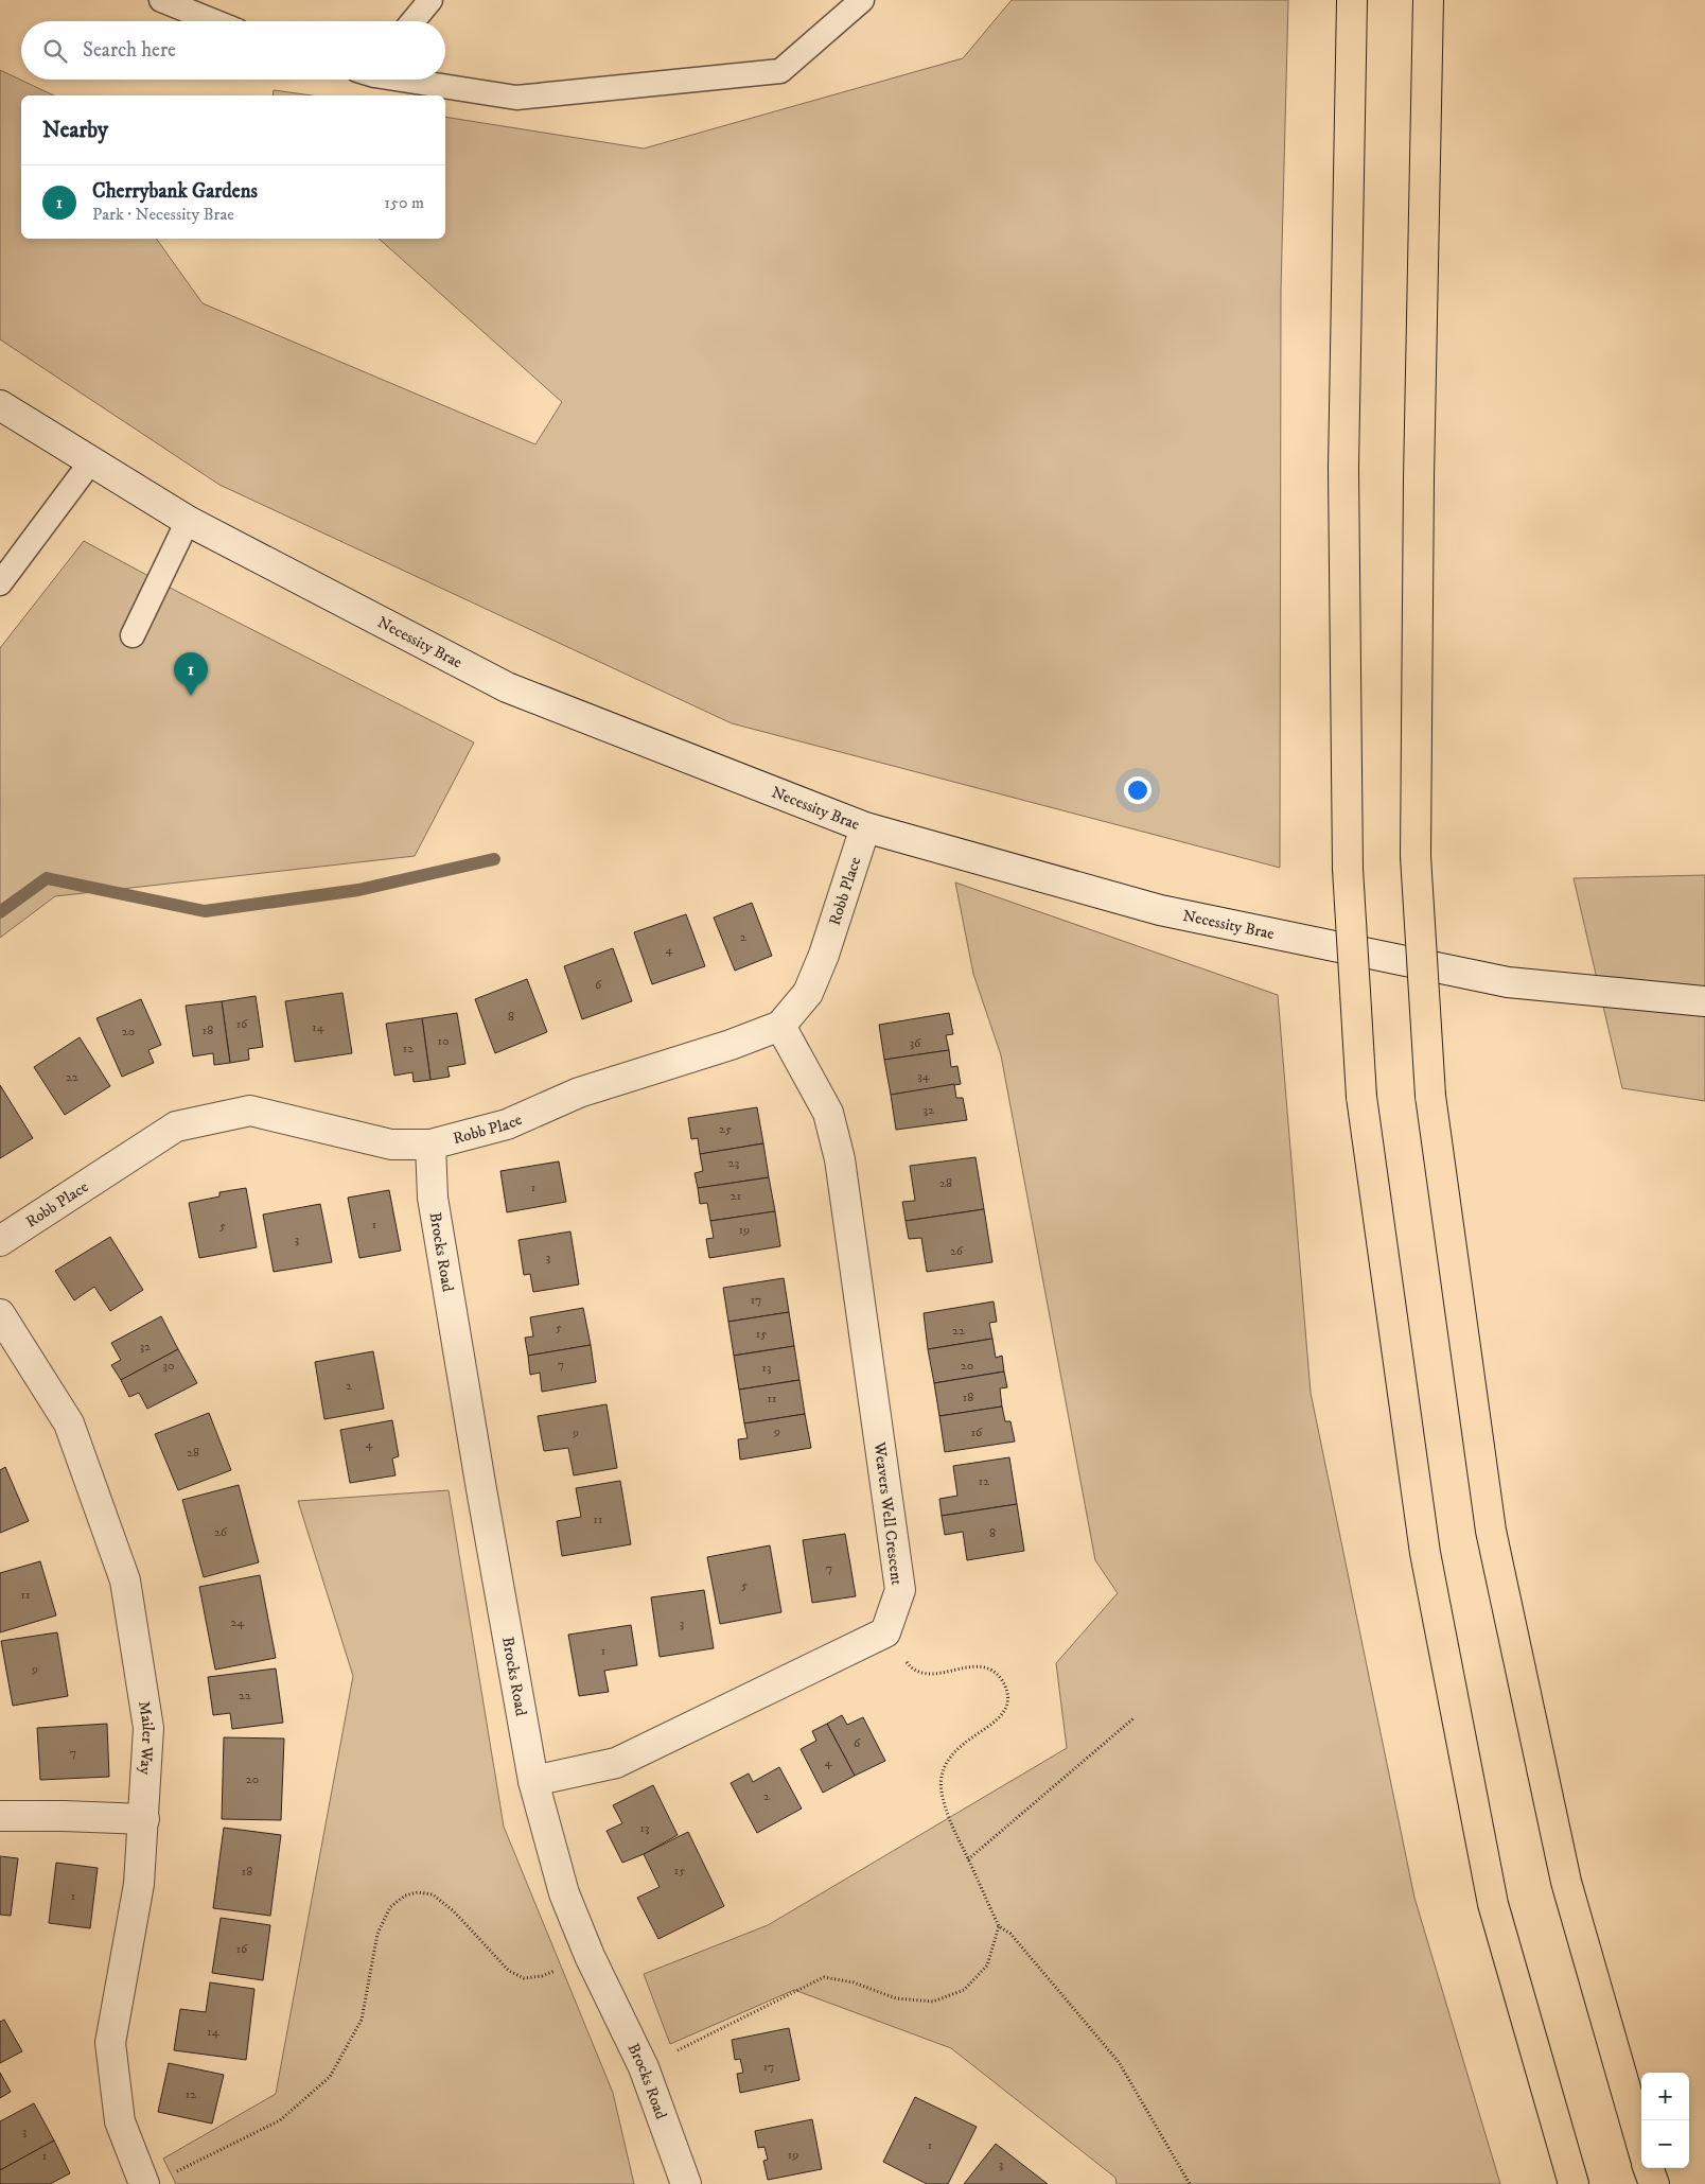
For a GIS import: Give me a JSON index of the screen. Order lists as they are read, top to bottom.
{
  "streets": {
    "street": [
      "Necessity Brae",
      "Robb Place",
      "Brocks Road",
      "Weavers Well Crescent",
      "Mailer Way"
    ]
  },
  "crossings": [
    ["Necessity Brae", "Robb Place"],
    ["Robb Place", "Brocks Road"],
    ["Robb Place", "Weavers Well Crescent"]
  ],
  "house_numbers": [
    "2",
    "4",
    "6",
    "8",
    "16",
    "14",
    "18",
    "20",
    "10",
    "36",
    "12",
    "34",
    "22",
    "32",
    "25",
    "23",
    "28",
    "1",
    "21",
    "1",
    "5",
    "19",
    "3",
    "26",
    "3",
    "17",
    "5",
    "22",
    "15",
    "32",
    "7",
    "30",
    "20",
    "13",
    "2",
    "18",
    "11",
    "9",
    "9",
    "16",
    "4",
    "28",
    "12",
    "11",
    "26",
    "8",
    "7",
    "5",
    "11",
    "24",
    "3",
    "1",
    "9",
    "22",
    "6",
    "7",
    "4",
    "20",
    "2",
    "13",
    "15",
    "18",
    "1",
    "16",
    "14",
    "17",
    "12",
    "3",
    "1",
    "19",
    "1",
    "3"
  ],
  "page": {
    "search": "Search here",
    "heading": "Nearby",
    "list": [
      {
        "mark": "1",
        "name": "Cherrybank Gardens",
        "note": "Park · Necessity Brae",
        "value": "150 m"
      }
    ],
    "pins": "1",
    "map_buttons": ["+", "−"]
  }
}
